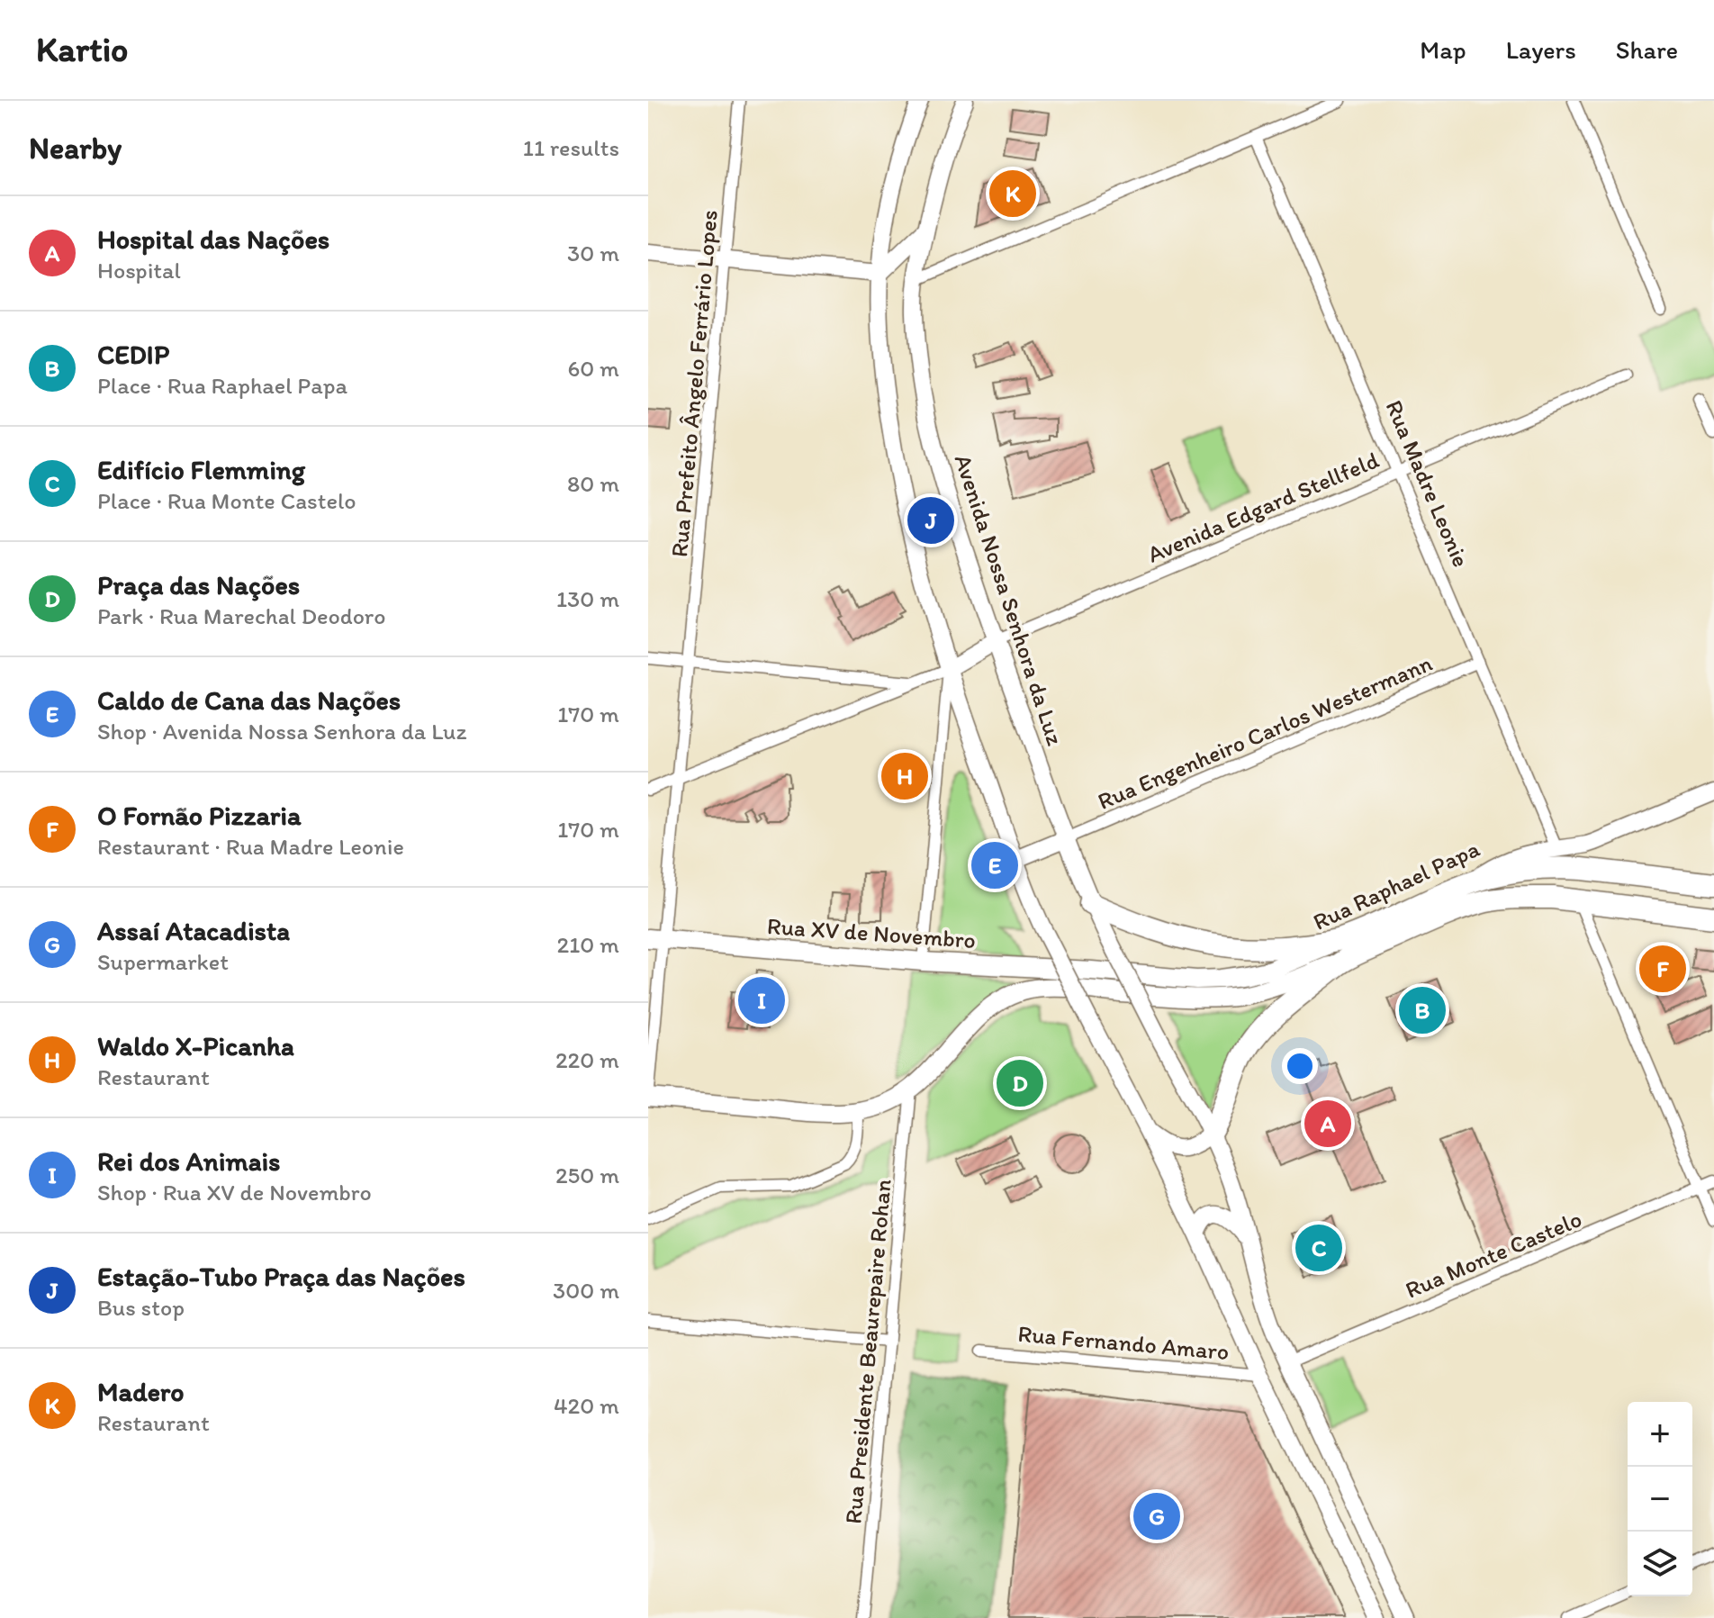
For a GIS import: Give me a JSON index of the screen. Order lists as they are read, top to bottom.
{
  "streets": {
    "highway": ["Rua Raphael Papa"],
    "main road": ["Avenida Nossa Senhora da Luz", "Rua XV de Novembro"],
    "street": [
      "Rua Prefeito Ângelo Ferrário Lopes",
      "Rua Madre Leonie",
      "Avenida Edgard Stellfeld",
      "Rua Engenheiro Carlos Westermann",
      "Rua Monte Castelo",
      "Rua Fernando Amaro",
      "Rua Presidente Beaurepaire Rohan"
    ]
  },
  "crossings": [
    ["Rua Prefeito Ângelo Ferrário Lopes", "Rua XV de Novembro"],
    ["Rua Madre Leonie", "Avenida Edgard Stellfeld"],
    ["Rua Madre Leonie", "Rua Engenheiro Carlos Westermann"],
    ["Rua Madre Leonie", "Rua Raphael Papa"],
    ["Avenida Edgard Stellfeld", "Avenida Nossa Senhora da Luz"],
    ["Avenida Nossa Senhora da Luz", "Rua Engenheiro Carlos Westermann"],
    ["Avenida Nossa Senhora da Luz", "Rua Monte Castelo"],
    ["Rua Raphael Papa", "Rua XV de Novembro"],
    ["Rua Raphael Papa", "Rua Presidente Beaurepaire Rohan"]
  ],
  "page": {
    "header": "Kartio",
    "nav": ["Map", "Layers", "Share"],
    "heading": ["Nearby", "11 results"],
    "pins": [
      "K",
      "J",
      "H",
      "E",
      "F",
      "I",
      "B",
      "D",
      "A",
      "C",
      "G"
    ],
    "list": [
      {
        "mark": "A",
        "name": "Hospital das Nações",
        "note": "Hospital",
        "value": "30 m"
      },
      {
        "mark": "B",
        "name": "CEDIP",
        "note": "Place · Rua Raphael Papa",
        "value": "60 m"
      },
      {
        "mark": "C",
        "name": "Edifício Flemming",
        "note": "Place · Rua Monte Castelo",
        "value": "80 m"
      },
      {
        "mark": "D",
        "name": "Praça das Nações",
        "note": "Park · Rua Marechal Deodoro",
        "value": "130 m"
      },
      {
        "mark": "E",
        "name": "Caldo de Cana das Nações",
        "note": "Shop · Avenida Nossa Senhora da Luz",
        "value": "170 m"
      },
      {
        "mark": "F",
        "name": "O Fornão Pizzaria",
        "note": "Restaurant · Rua Madre Leonie",
        "value": "170 m"
      },
      {
        "mark": "G",
        "name": "Assaí Atacadista",
        "note": "Supermarket",
        "value": "210 m"
      },
      {
        "mark": "H",
        "name": "Waldo X-Picanha",
        "note": "Restaurant",
        "value": "220 m"
      },
      {
        "mark": "I",
        "name": "Rei dos Animais",
        "note": "Shop · Rua XV de Novembro",
        "value": "250 m"
      },
      {
        "mark": "J",
        "name": "Estação-Tubo Praça das Nações",
        "note": "Bus stop",
        "value": "300 m"
      },
      {
        "mark": "K",
        "name": "Madero",
        "note": "Restaurant",
        "value": "420 m"
      }
    ],
    "map_buttons": ["+", "−"]
  }
}
